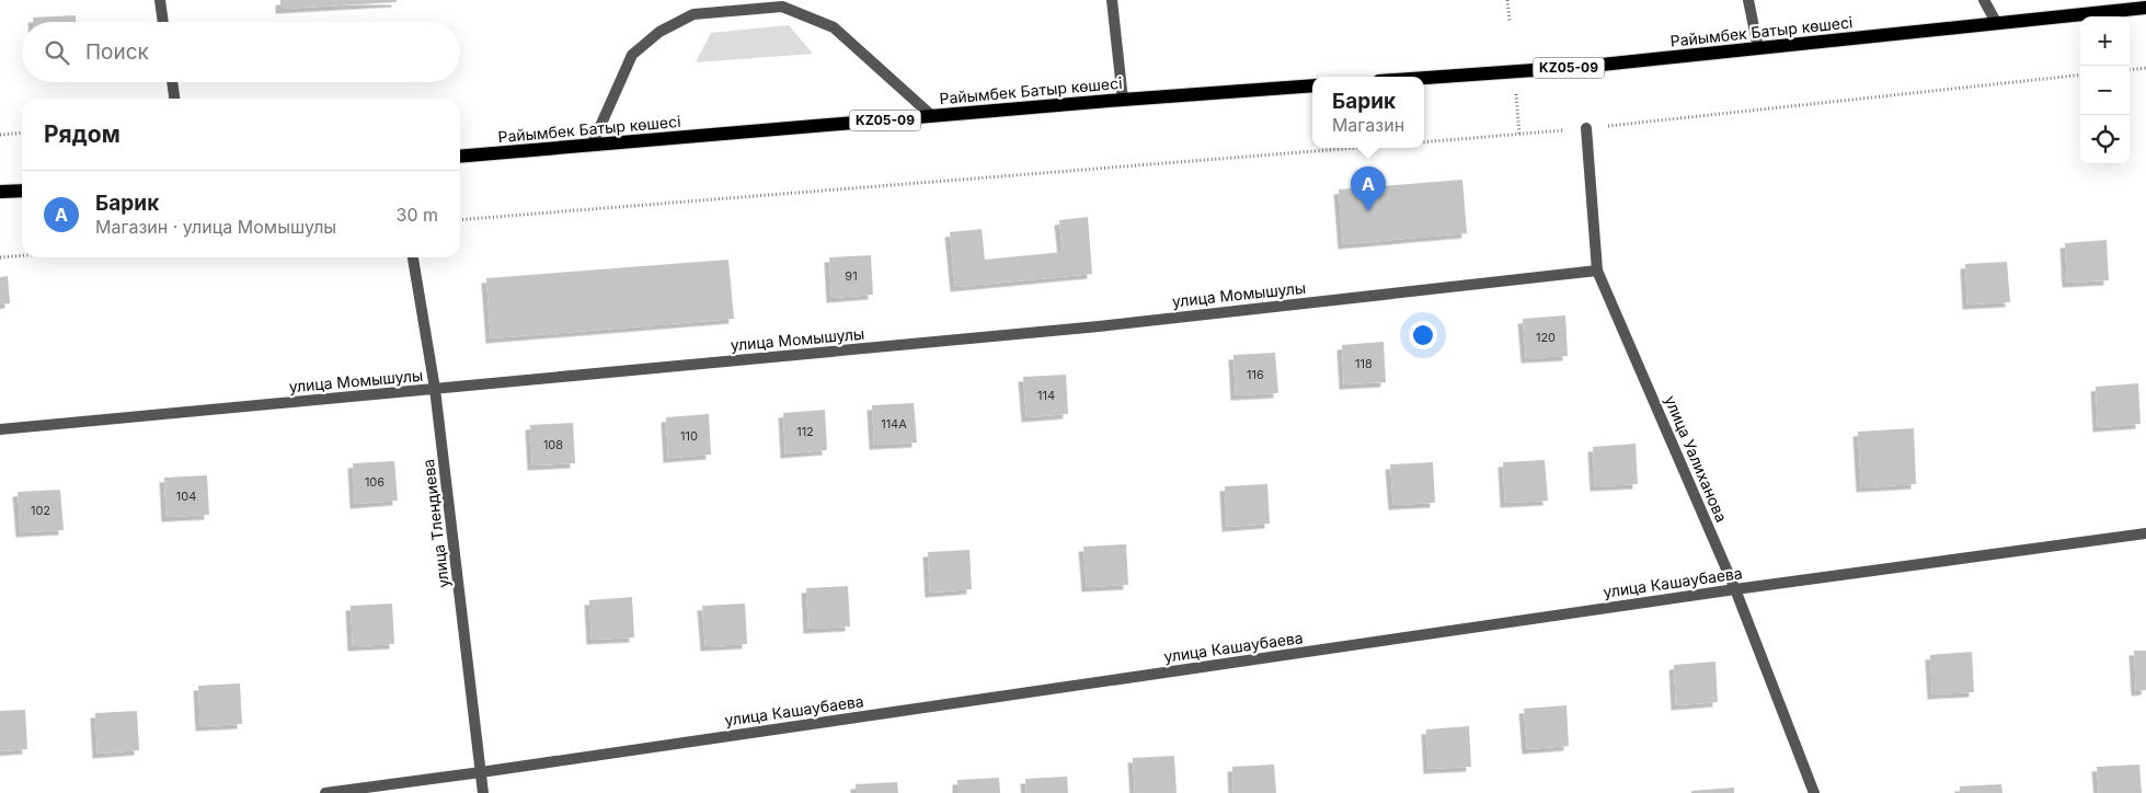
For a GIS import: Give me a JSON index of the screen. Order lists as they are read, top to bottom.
{
  "streets": {
    "main road": ["Райымбек Батыр көшесі", "KZ05-09"],
    "street": [
      "улица Момышулы",
      "улица Уалиханова",
      "улица Тлендиева",
      "улица Кашаубаева"
    ]
  },
  "crossings": [
    ["улица Момышулы", "улица Уалиханова"],
    ["улица Момышулы", "улица Тлендиева"],
    ["улица Уалиханова", "улица Кашаубаева"],
    ["улица Тлендиева", "улица Кашаубаева"]
  ],
  "house_numbers": [
    "91",
    "120",
    "118",
    "116",
    "114",
    "114А",
    "112",
    "110",
    "108",
    "106",
    "104",
    "102"
  ],
  "page": {
    "map_buttons": ["+", "−"],
    "search": "Поиск",
    "popup": ["Барик", "Магазин"],
    "heading": "Рядом",
    "pins": "A",
    "list": [
      {
        "mark": "A",
        "name": "Барик",
        "note": "Магазин · улица Момышулы",
        "value": "30 m"
      }
    ]
  }
}
